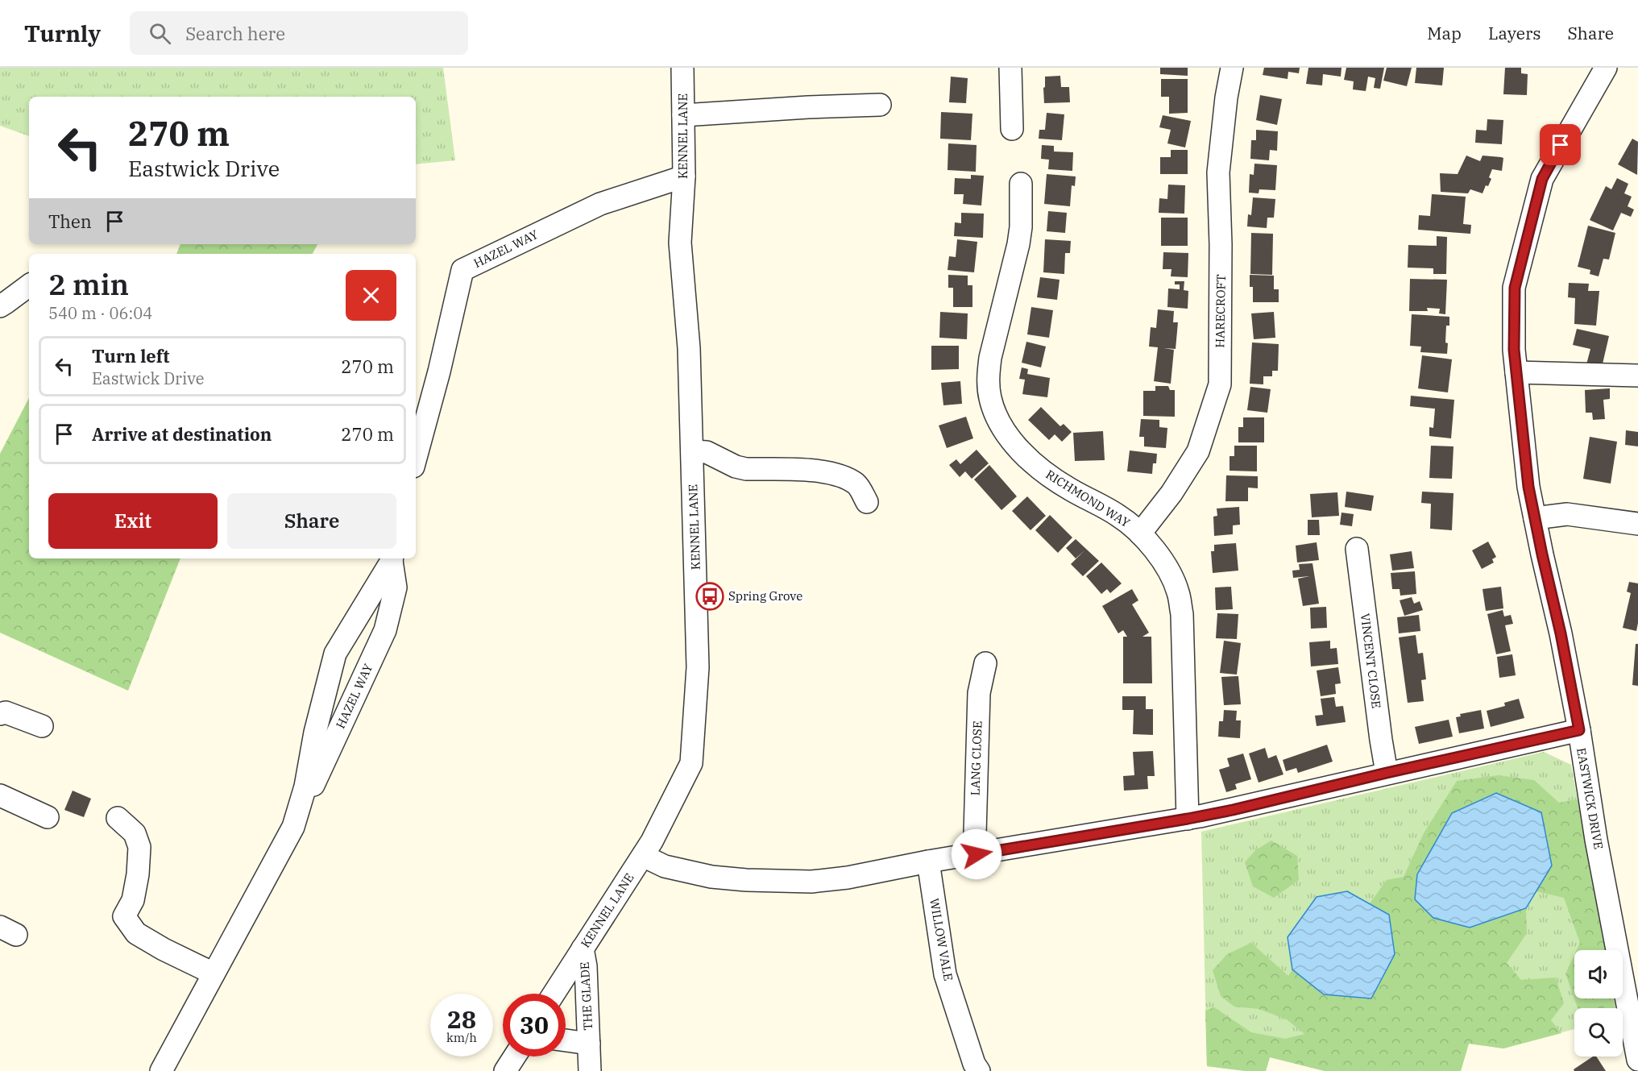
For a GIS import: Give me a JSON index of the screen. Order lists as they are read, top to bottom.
{
  "streets": {
    "street": [
      "KENNEL LANE",
      "HAZEL WAY",
      "HARECROFT",
      "RICHMOND WAY",
      "VINCENT CLOSE",
      "LANG CLOSE",
      "EASTWICK DRIVE",
      "WILLOW VALE",
      "THE GLADE"
    ]
  },
  "crossings": [
    ["KENNEL LANE", "HAZEL WAY"],
    ["KENNEL LANE", "THE GLADE"],
    ["HARECROFT", "RICHMOND WAY"]
  ],
  "places": {
    "bus stop": ["Spring Grove"]
  },
  "page": {
    "header": "Turnly",
    "search": "Search here",
    "nav": ["Map", "Layers", "Share"],
    "turn": ["270 m", "Eastwick Drive"],
    "then": "Then",
    "heading": ["2 min", "540 m · 06:04"],
    "list": [
      {
        "name": "Turn left",
        "note": "Eastwick Drive",
        "value": "270 m"
      },
      {
        "name": "Arrive at destination",
        "value": "270 m"
      }
    ],
    "buttons": ["Exit", "Share"],
    "speed": "28 km/h",
    "limit": "30"
  }
}
